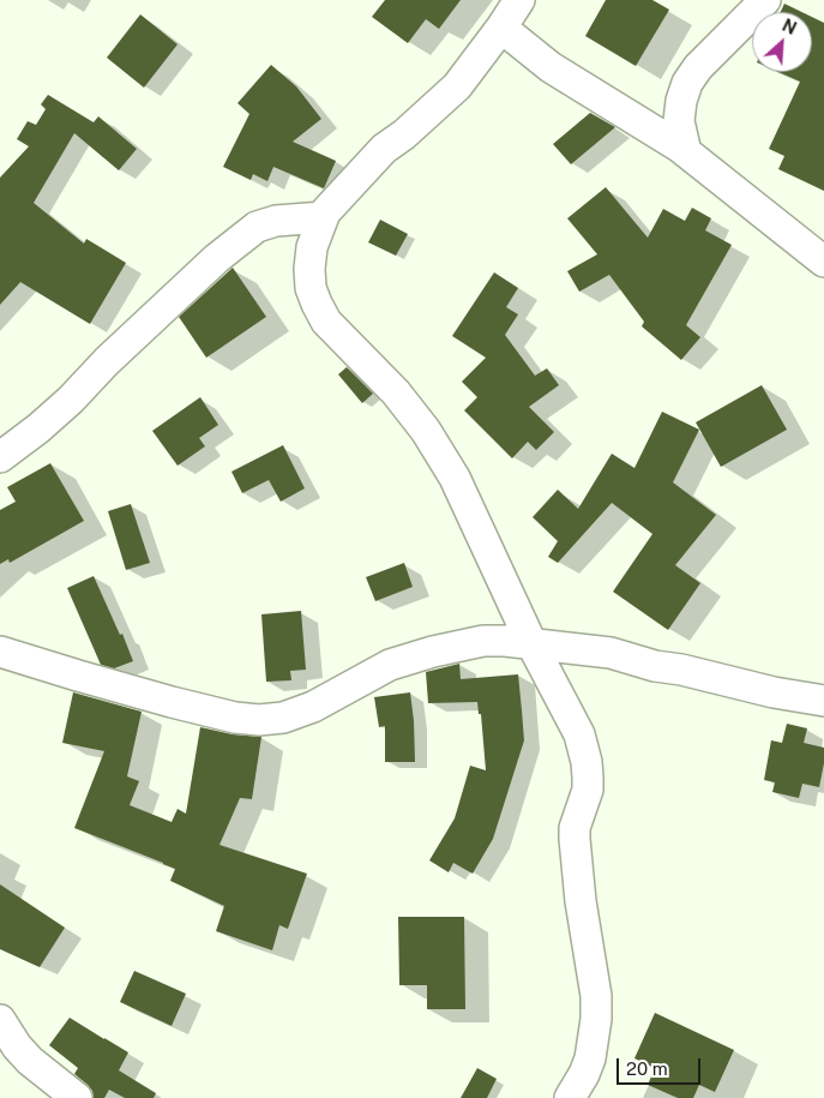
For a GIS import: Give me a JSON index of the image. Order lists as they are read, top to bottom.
{
  "scale_bar": "20 m",
  "north": "top right"
}
